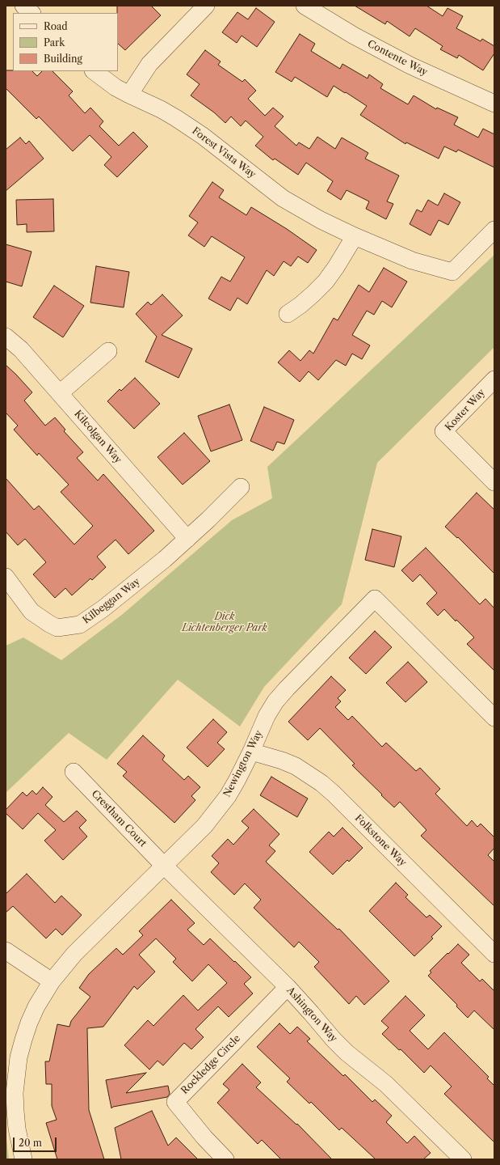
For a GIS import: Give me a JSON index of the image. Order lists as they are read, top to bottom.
{
  "streets": {
    "street": [
      "Contente Way",
      "Forest Vista Way",
      "Koster Way",
      "Kilcolgan Way",
      "Kilbeggan Way",
      "Newington Way",
      "Crestham Court",
      "Folkstone Way",
      "Ashington Way",
      "Rockledge Circle"
    ]
  },
  "crossings": [
    ["Kilcolgan Way", "Kilbeggan Way"],
    ["Newington Way", "Crestham Court"],
    ["Newington Way", "Folkstone Way"],
    ["Newington Way", "Ashington Way"],
    ["Crestham Court", "Ashington Way"],
    ["Ashington Way", "Rockledge Circle"]
  ],
  "parks": ["Dick Lichtenberger Park"],
  "legend": ["Road", "Park", "Building"],
  "scale_bar": "20 m"
}
